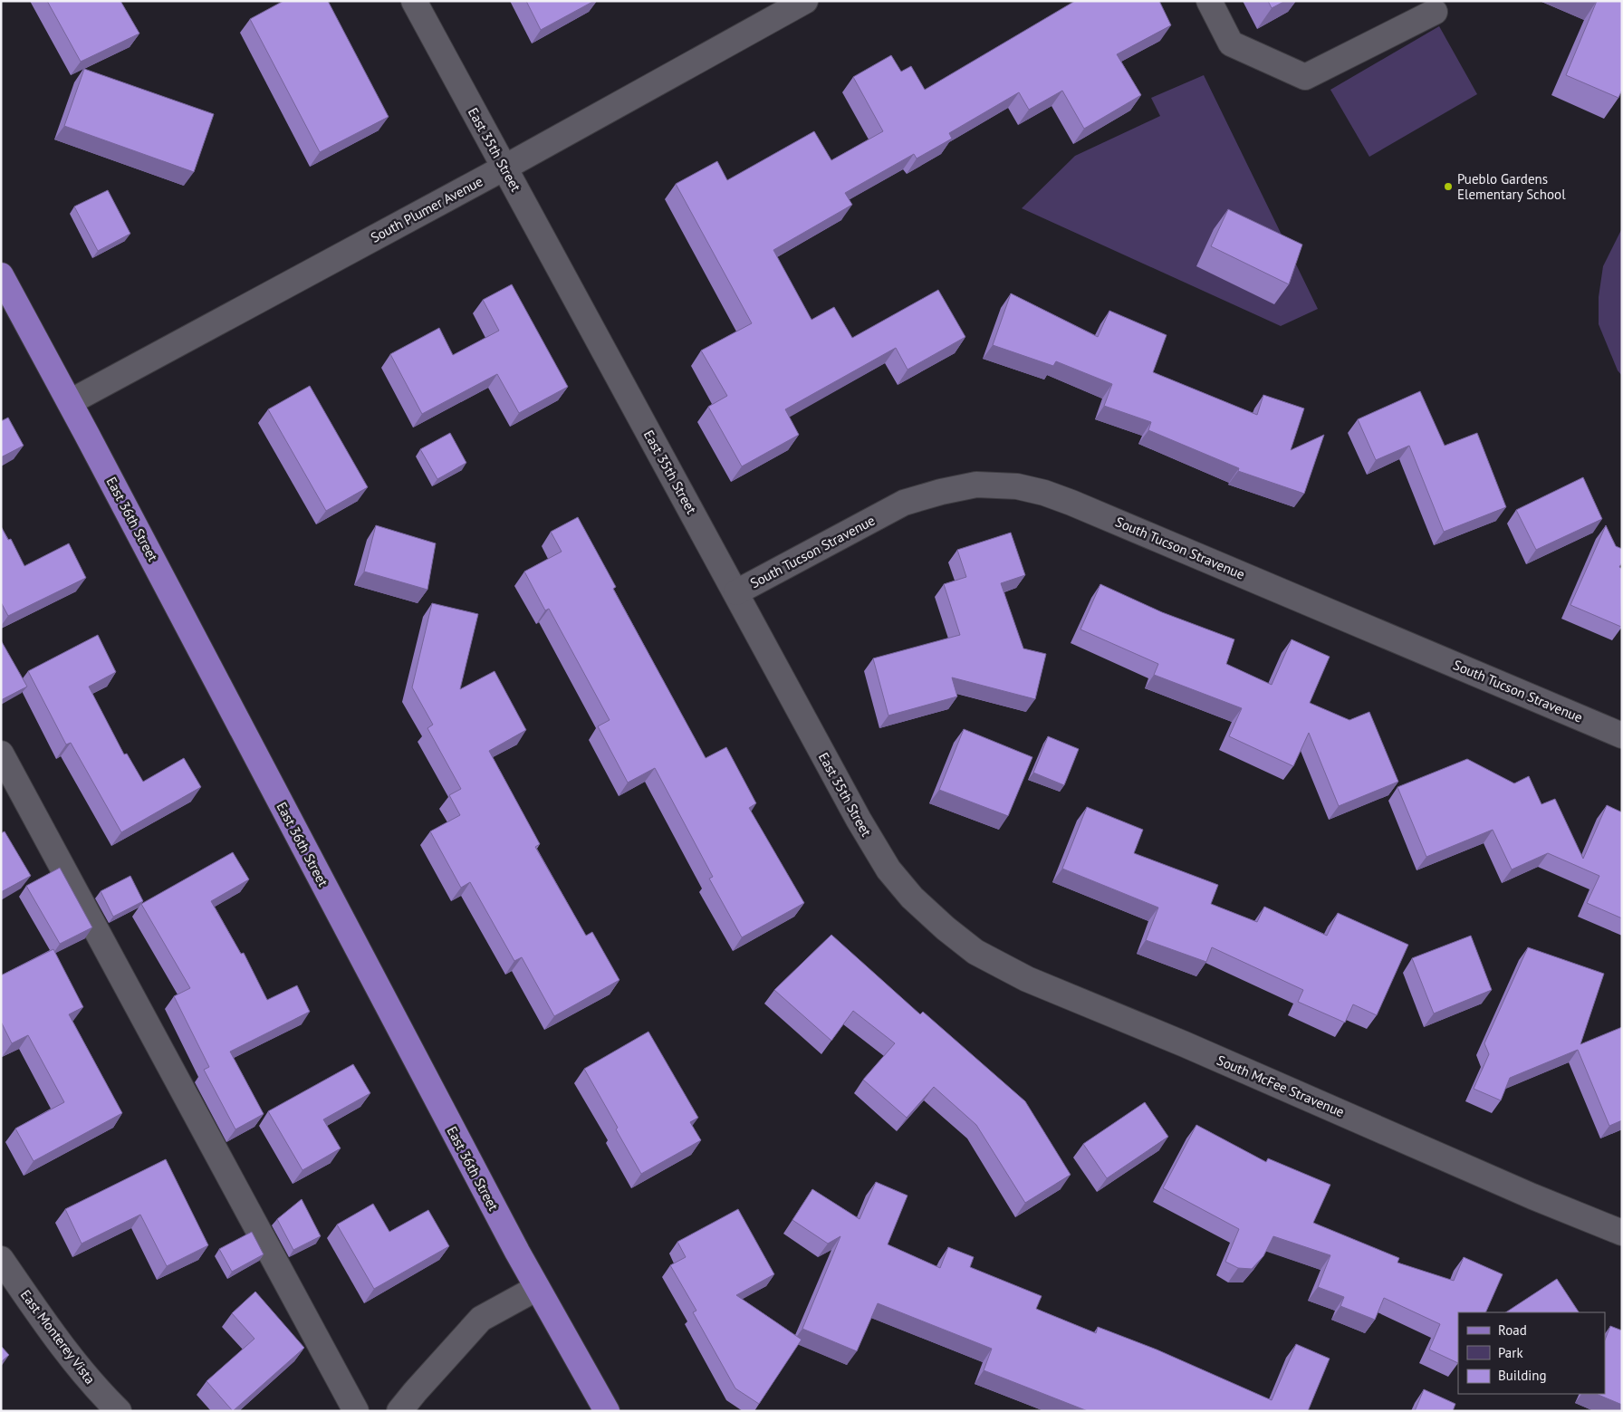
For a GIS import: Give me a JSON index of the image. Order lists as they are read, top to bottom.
{
  "streets": {
    "main road": ["East 36th Street"],
    "street": [
      "East 35th Street",
      "South Plumer Avenue",
      "South Tucson Stravenue",
      "South McFee Stravenue",
      "East Monterey Vista"
    ]
  },
  "crossings": [
    ["East 35th Street", "South Plumer Avenue"],
    ["East 35th Street", "South Tucson Stravenue"],
    ["East 35th Street", "South McFee Stravenue"],
    ["South Plumer Avenue", "East 36th Street"]
  ],
  "places": ["Pueblo Gardens Elementary School"],
  "legend": ["Road", "Park", "Building"]
}
